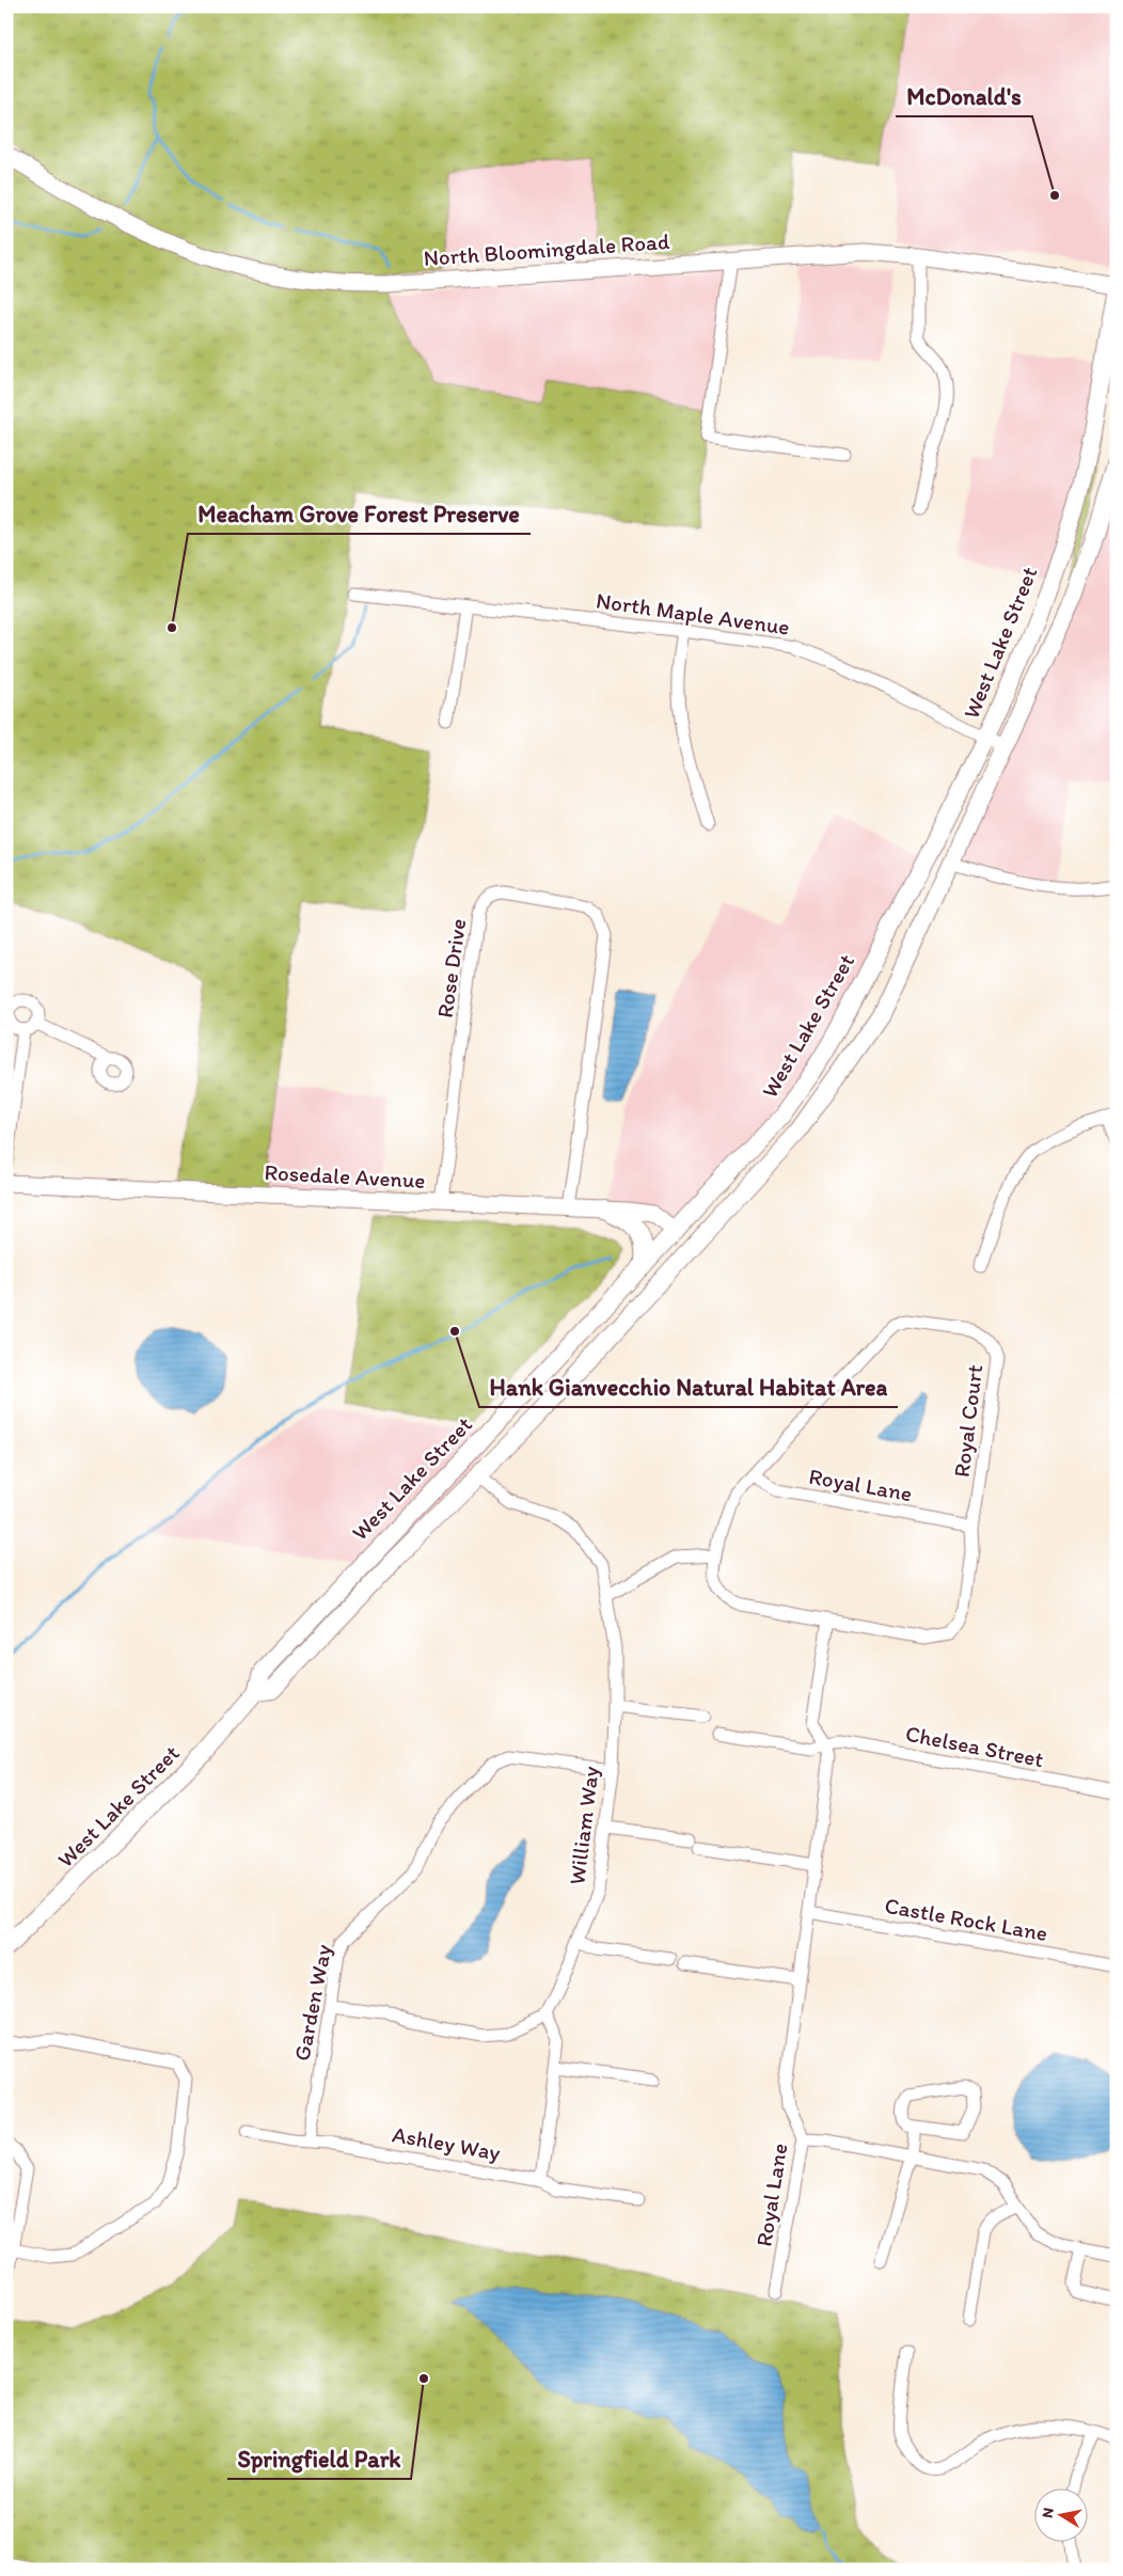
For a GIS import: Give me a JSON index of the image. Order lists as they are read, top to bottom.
{
  "streets": {
    "main road": ["North Bloomingdale Road", "West Lake Street", "Rosedale Avenue"],
    "street": [
      "North Maple Avenue",
      "Rose Drive",
      "Royal Court",
      "Royal Lane",
      "Chelsea Street",
      "William Way",
      "Castle Rock Lane",
      "Garden Way",
      "Ashley Way"
    ]
  },
  "crossings": [
    ["North Bloomingdale Road", "West Lake Street"],
    ["North Maple Avenue", "West Lake Street"],
    ["West Lake Street", "Rosedale Avenue"],
    ["West Lake Street", "William Way"],
    ["Rose Drive", "Rosedale Avenue"],
    ["Royal Court", "Royal Lane"],
    ["Royal Lane", "Chelsea Street"],
    ["Royal Lane", "Castle Rock Lane"],
    ["William Way", "Garden Way"],
    ["Garden Way", "Ashley Way"]
  ],
  "places": [
    "McDonald's",
    "Meacham Grove Forest Preserve",
    "Hank Gianvecchio Natural Habitat Area",
    "Springfield Park"
  ],
  "north": "left"
}
